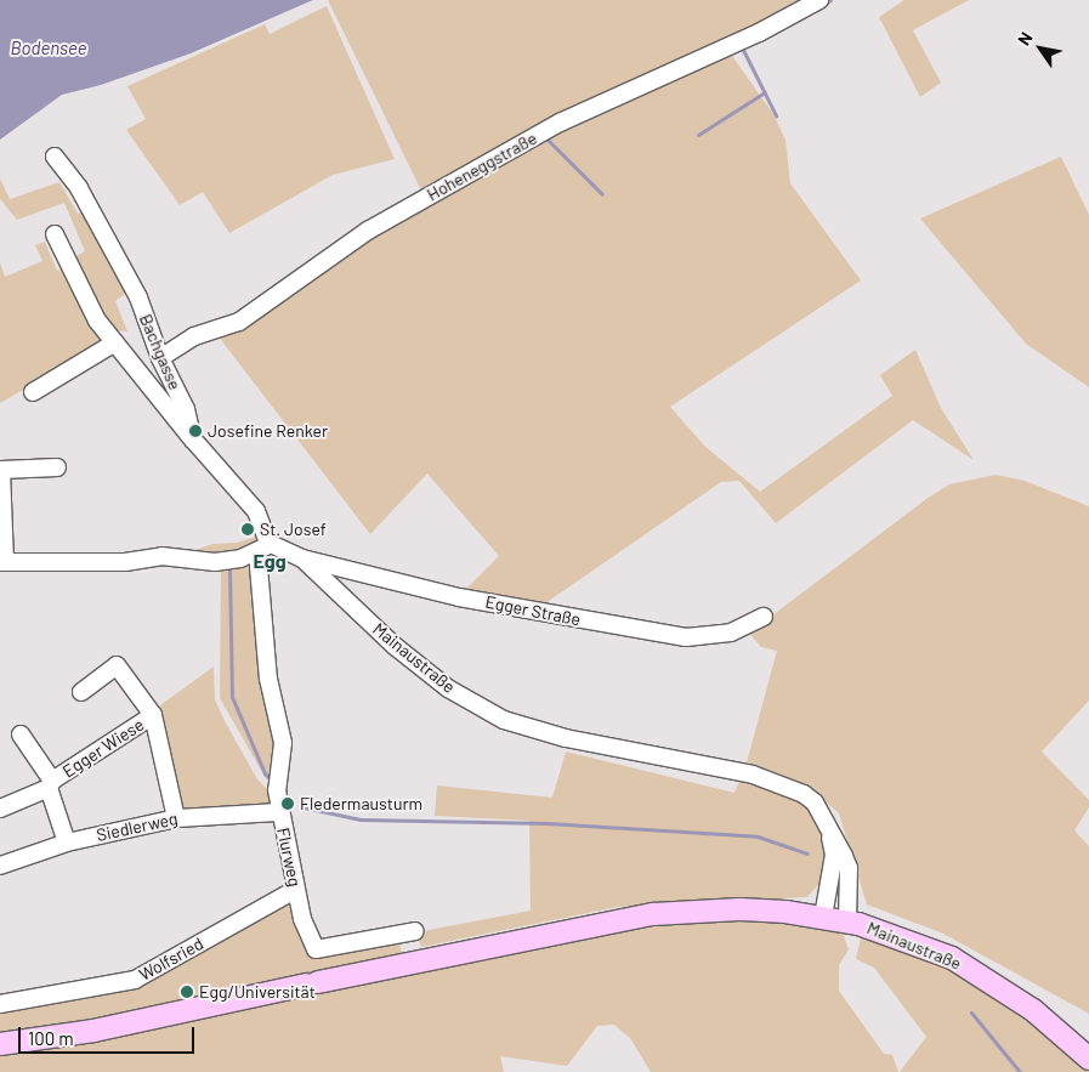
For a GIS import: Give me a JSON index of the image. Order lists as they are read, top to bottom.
{
  "streets": {
    "main road": ["Mainaustraße"],
    "street": [
      "Hoheneggstraße",
      "Bachgasse",
      "Egger Straße",
      "Egger Wiese",
      "Siedlerweg",
      "Flurweg",
      "Wolfsried"
    ]
  },
  "crossings": [
    ["Hoheneggstraße", "Bachgasse"],
    ["Bachgasse", "Mainaustraße"],
    ["Bachgasse", "Flurweg"],
    ["Egger Straße", "Mainaustraße"],
    ["Mainaustraße", "Flurweg"],
    ["Egger Wiese", "Siedlerweg"],
    ["Siedlerweg", "Flurweg"],
    ["Flurweg", "Wolfsried"]
  ],
  "districts": ["Egg"],
  "water": ["Bodensee"],
  "places": [
    "Josefine Renker",
    "St. Josef",
    "Fledermausturm",
    "Egg/Universität"
  ],
  "scale_bar": "100 m",
  "north": "top left"
}
